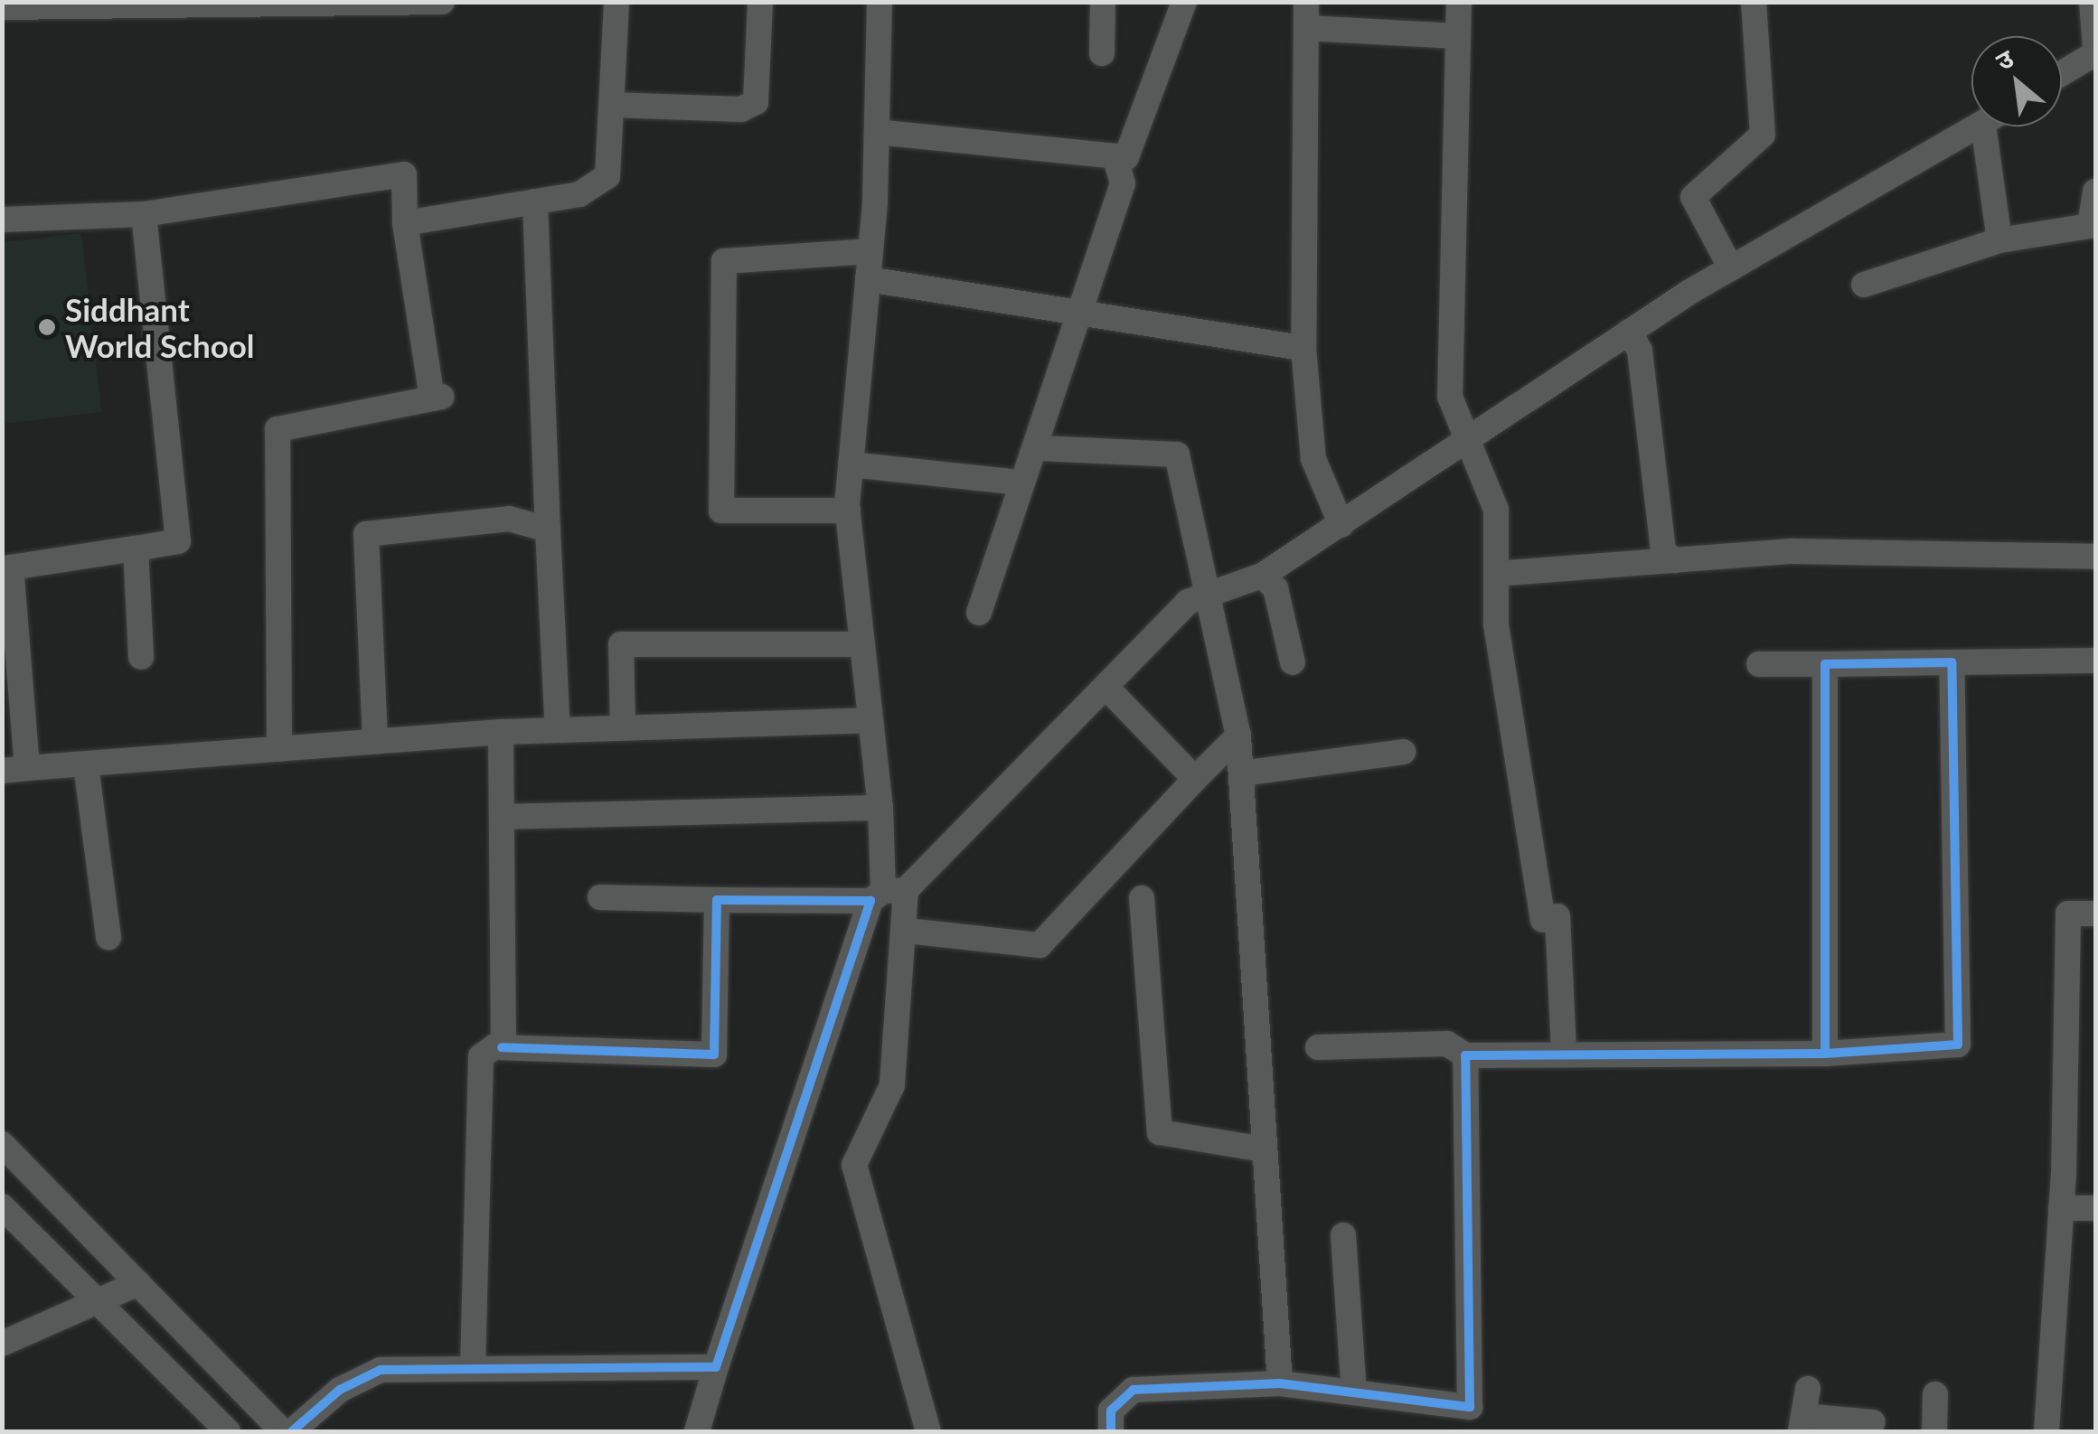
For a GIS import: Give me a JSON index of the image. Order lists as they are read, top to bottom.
{
  "places": ["Siddhant World School"],
  "north": "top left"
}
